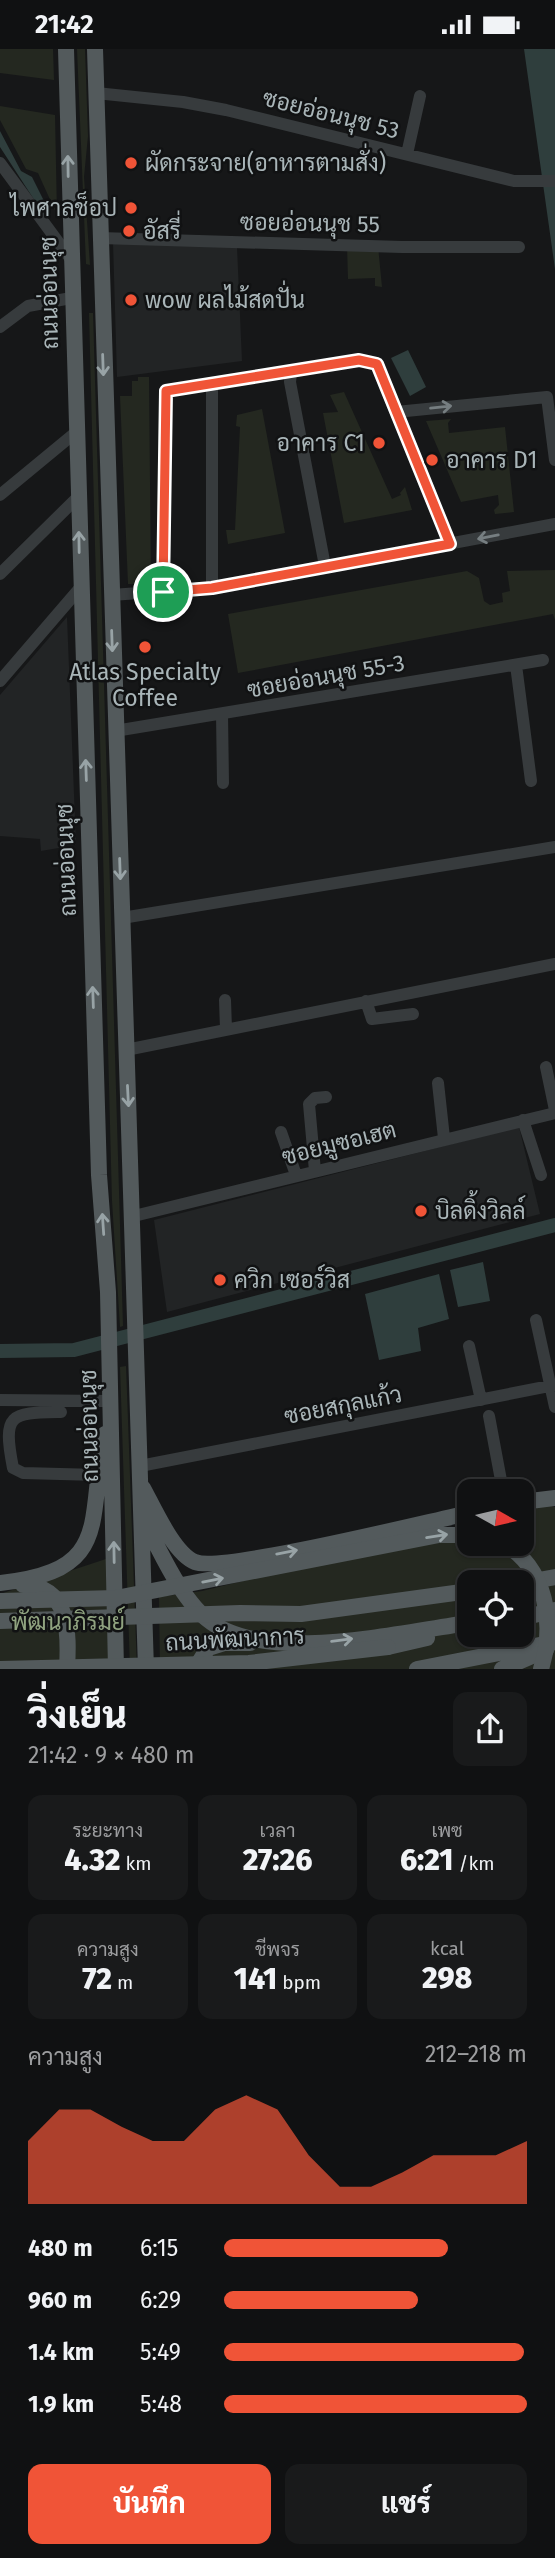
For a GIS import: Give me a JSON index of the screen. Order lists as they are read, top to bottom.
{
  "streets": {
    "main road": ["ถนนอ่อนนุช", "ถนนพัฒนาการ"],
    "street": [
      "ซอยอ่อนนุช 53",
      "ซอยอ่อนนุช 55",
      "ซอยอ่อนนุช 55-3",
      "ซอยมูซอเฮต",
      "ซอยสกุลแก้ว"
    ]
  },
  "parks": ["พัฒนาภิรมย์"],
  "places": [
    "ผัดกระจาย(อาหารตามสั่ง)",
    "ไพศาลช็อป",
    "อัสรี่",
    "wow ผลไม้สดปั่น",
    "อาคาร C1",
    "อาคาร D1",
    "Atlas Specialty Coffee",
    "บิลดิ้งวิลล์",
    "ควิก เซอร์วิส"
  ],
  "north": "right",
  "page": {
    "status": "21:42",
    "heading": ["วิ่งเย็น", "21:42 · 9 × 480 m"],
    "stats": [
      ["ระยะทาง", "4.32 km"],
      ["เวลา", "27:26"],
      ["เพซ", "6:21 /km"],
      ["ความสูง", "72 m"],
      ["ชีพจร", "141 bpm"],
      ["kcal", "298"]
    ],
    "chart": ["ความสูง", "212–218 m"],
    "list": [
      {
        "name": "480 m",
        "note": "6:15"
      },
      {
        "name": "960 m",
        "note": "6:29"
      },
      {
        "name": "1.4 km",
        "note": "5:49"
      },
      {
        "name": "1.9 km",
        "note": "5:48"
      }
    ],
    "buttons": ["บันทึก", "แชร์"]
  }
}
